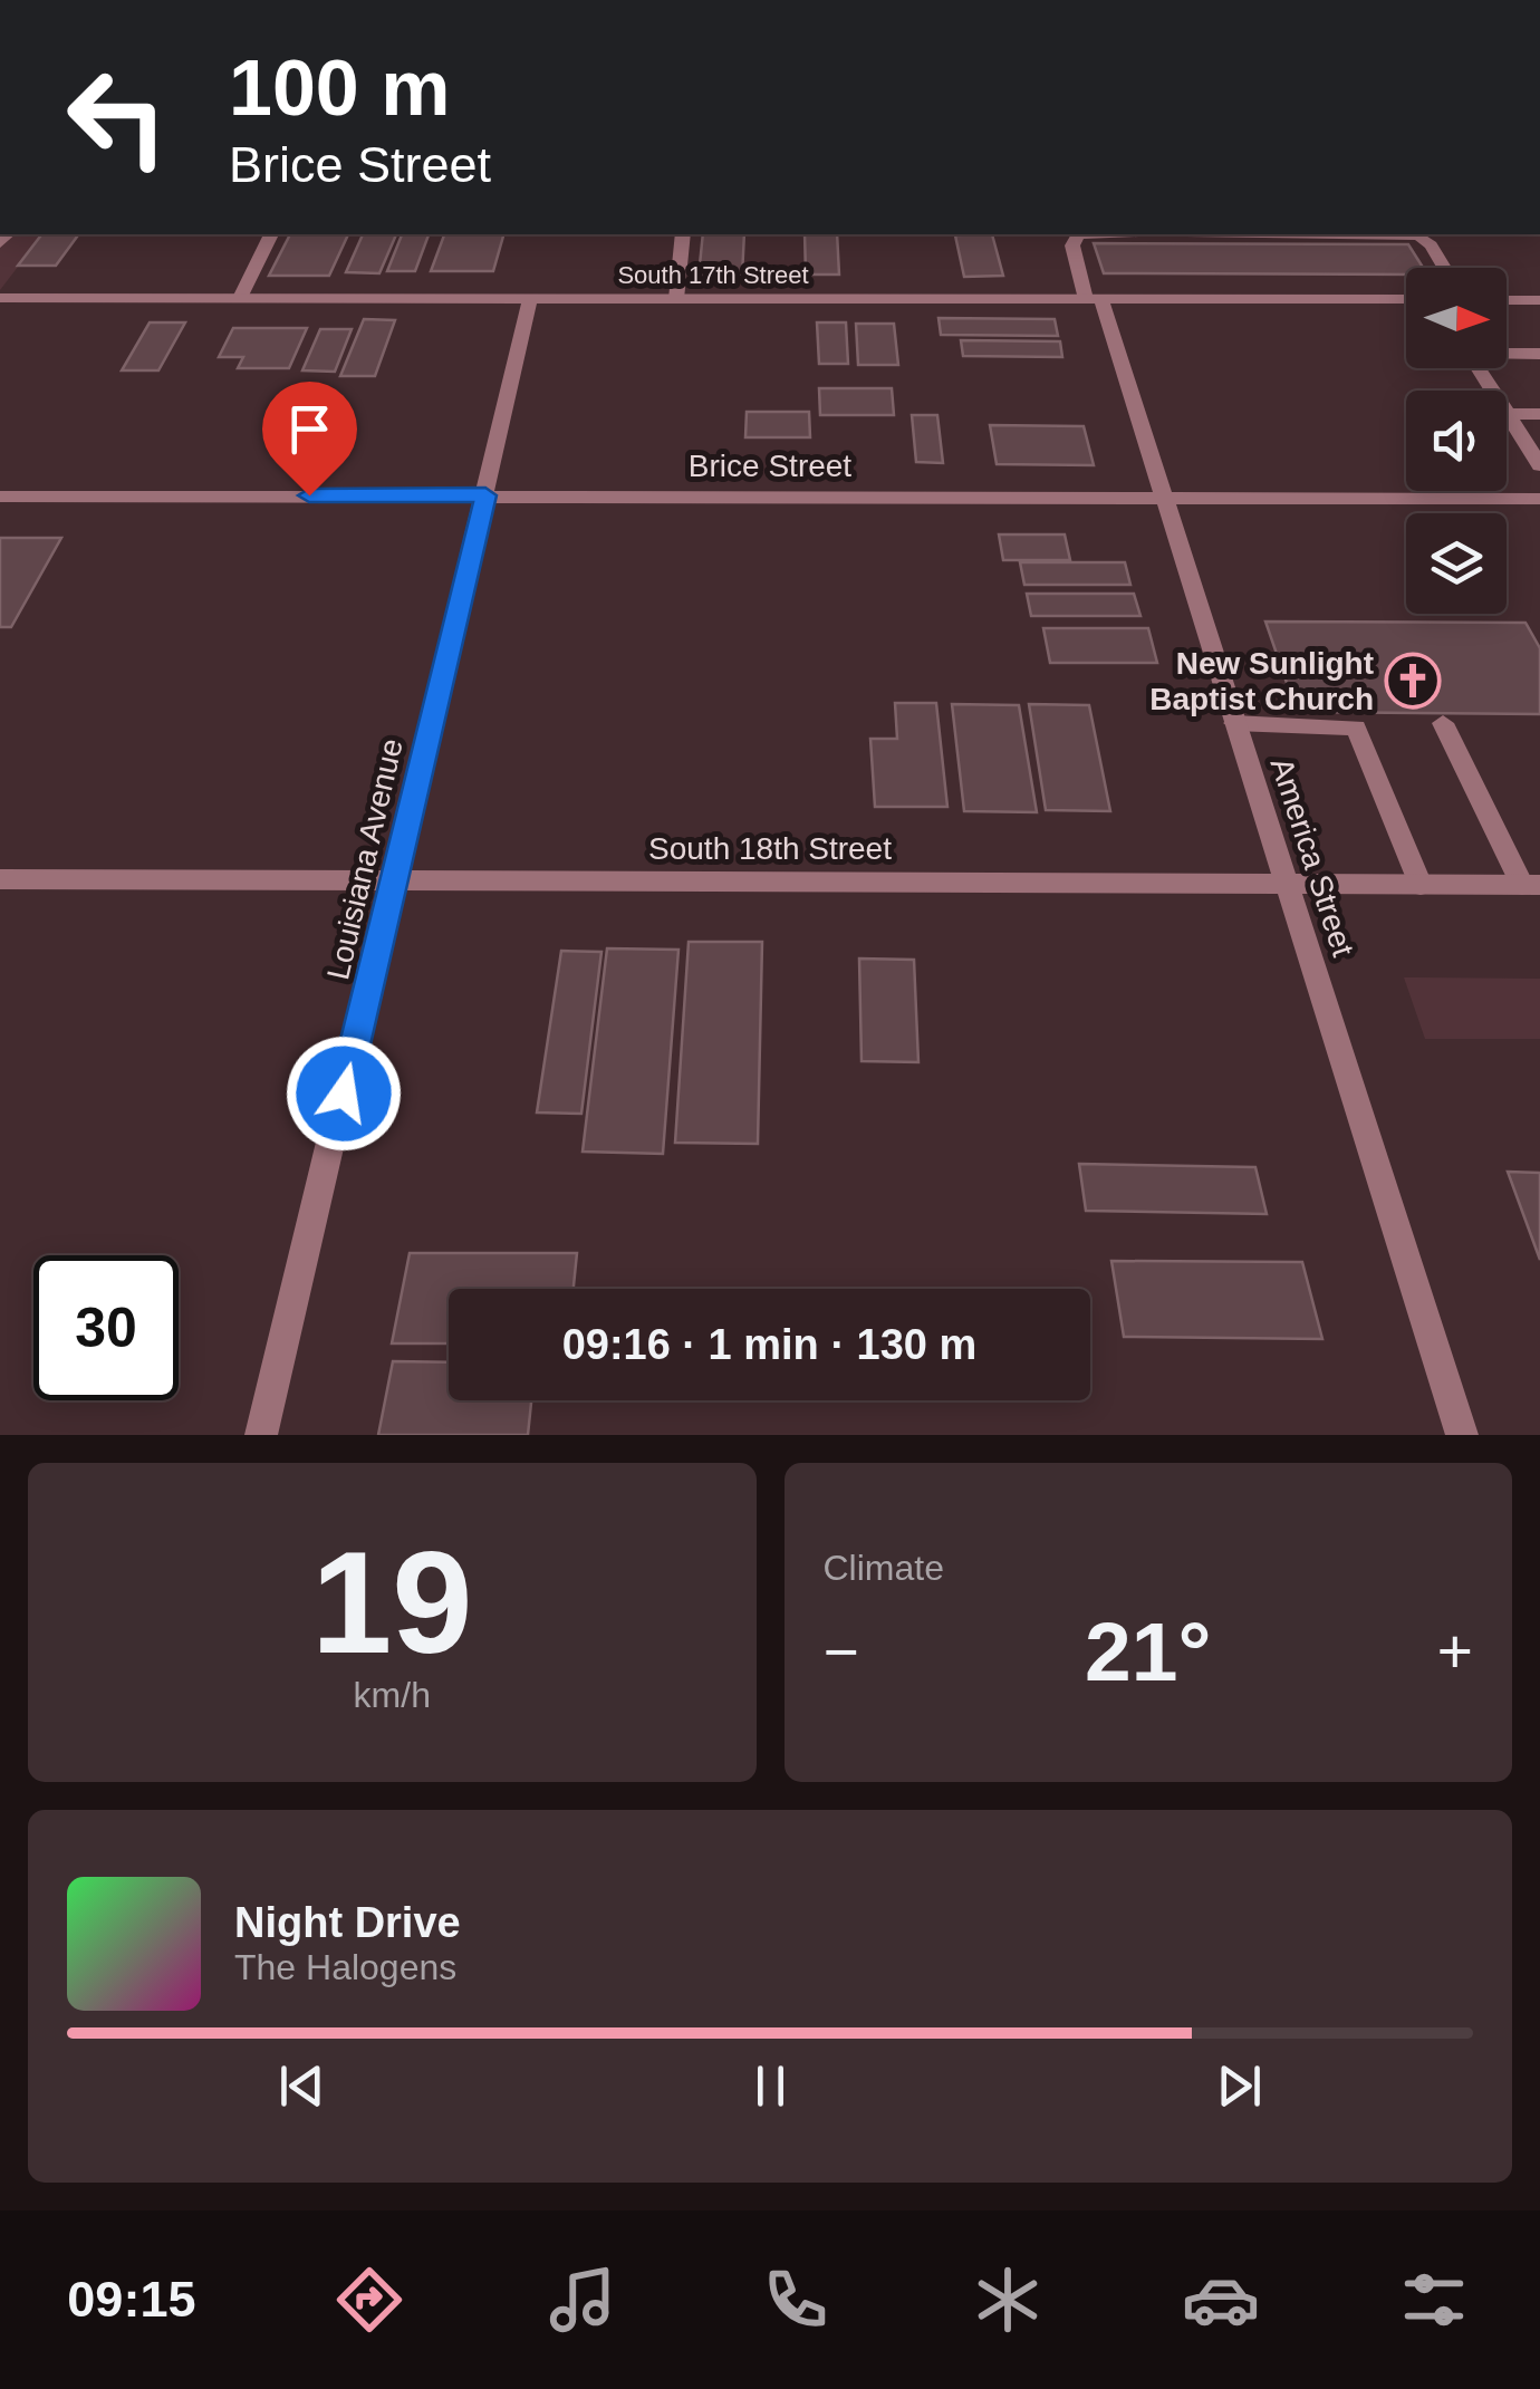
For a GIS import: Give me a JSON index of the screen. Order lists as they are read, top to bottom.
{
  "streets": {
    "street": [
      "South 17th Street",
      "Brice Street",
      "South 18th Street",
      "America Street",
      "Louisiana Avenue"
    ]
  },
  "crossings": [
    ["South 17th Street", "America Street"],
    ["South 17th Street", "Louisiana Avenue"],
    ["Brice Street", "America Street"],
    ["Brice Street", "Louisiana Avenue"],
    ["South 18th Street", "America Street"],
    ["South 18th Street", "Louisiana Avenue"]
  ],
  "places": {
    "church": ["New Sunlight Baptist Church"]
  },
  "north": "right",
  "page": {
    "turn": ["100 m", "Brice Street"],
    "limit": "30",
    "trip": "09:16 · 1 min · 130 m",
    "tile": [
      ["19", "km/h"],
      "Climate"
    ],
    "heat": ["−", "21°", "+"],
    "song": ["Night Drive", "The Halogens"],
    "tabs": "09:15"
  }
}
